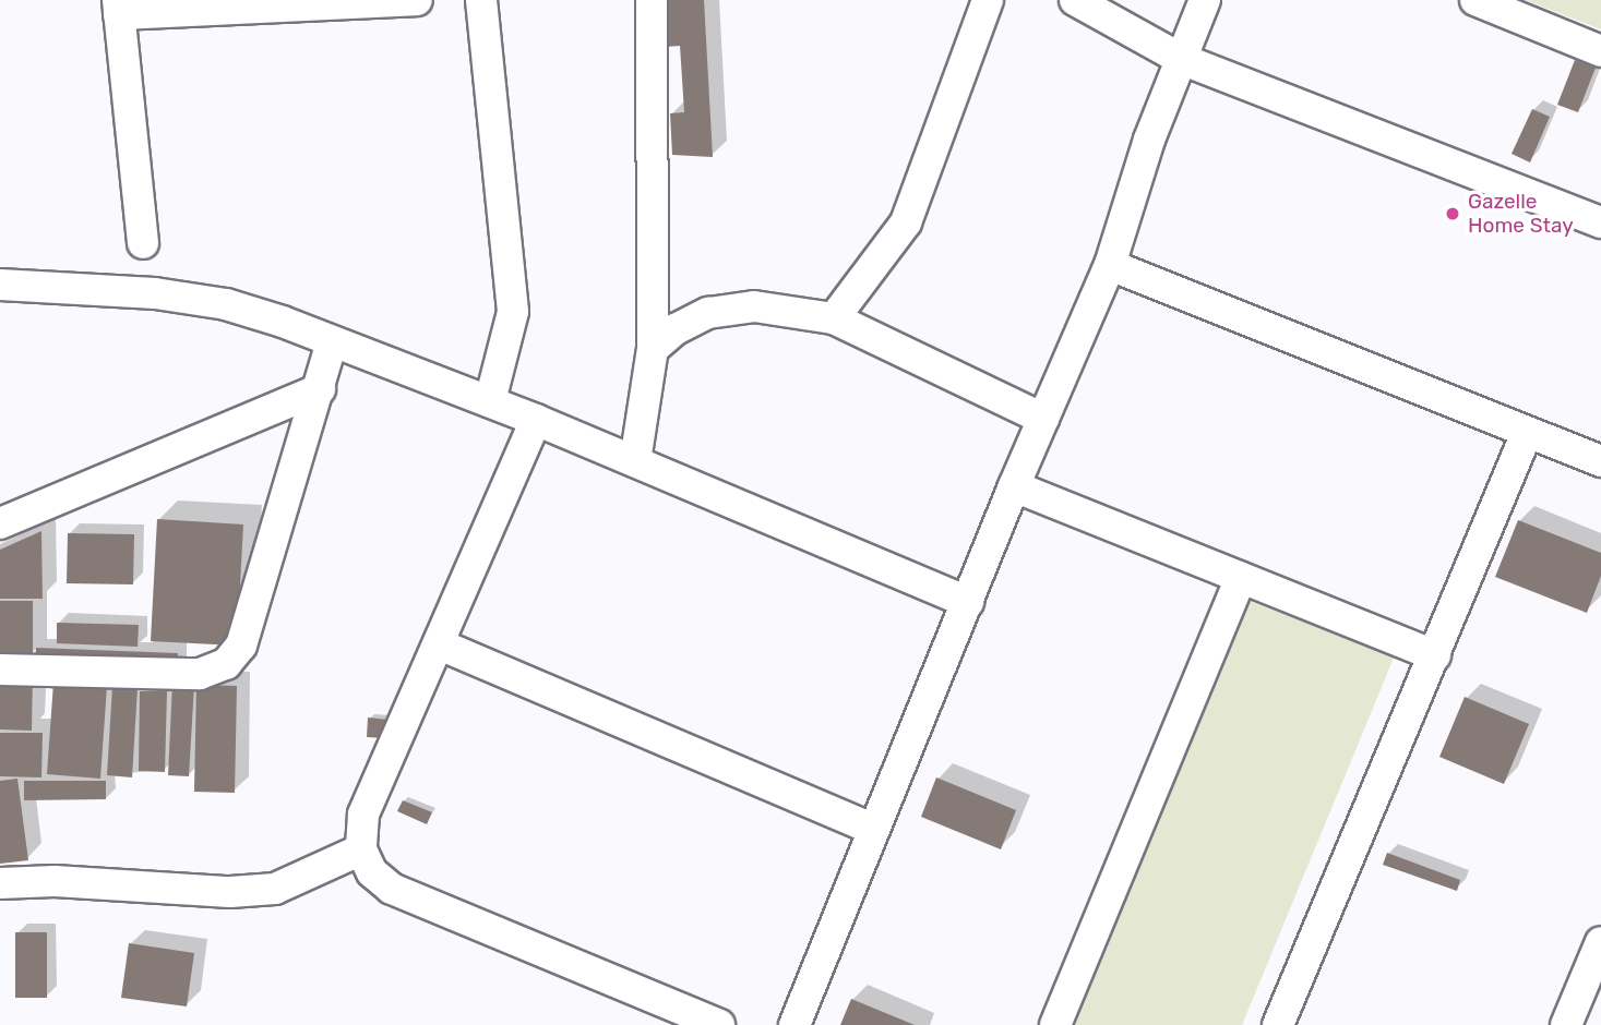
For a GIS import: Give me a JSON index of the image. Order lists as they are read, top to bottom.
{
  "places": ["Gazelle Home Stay"]
}
